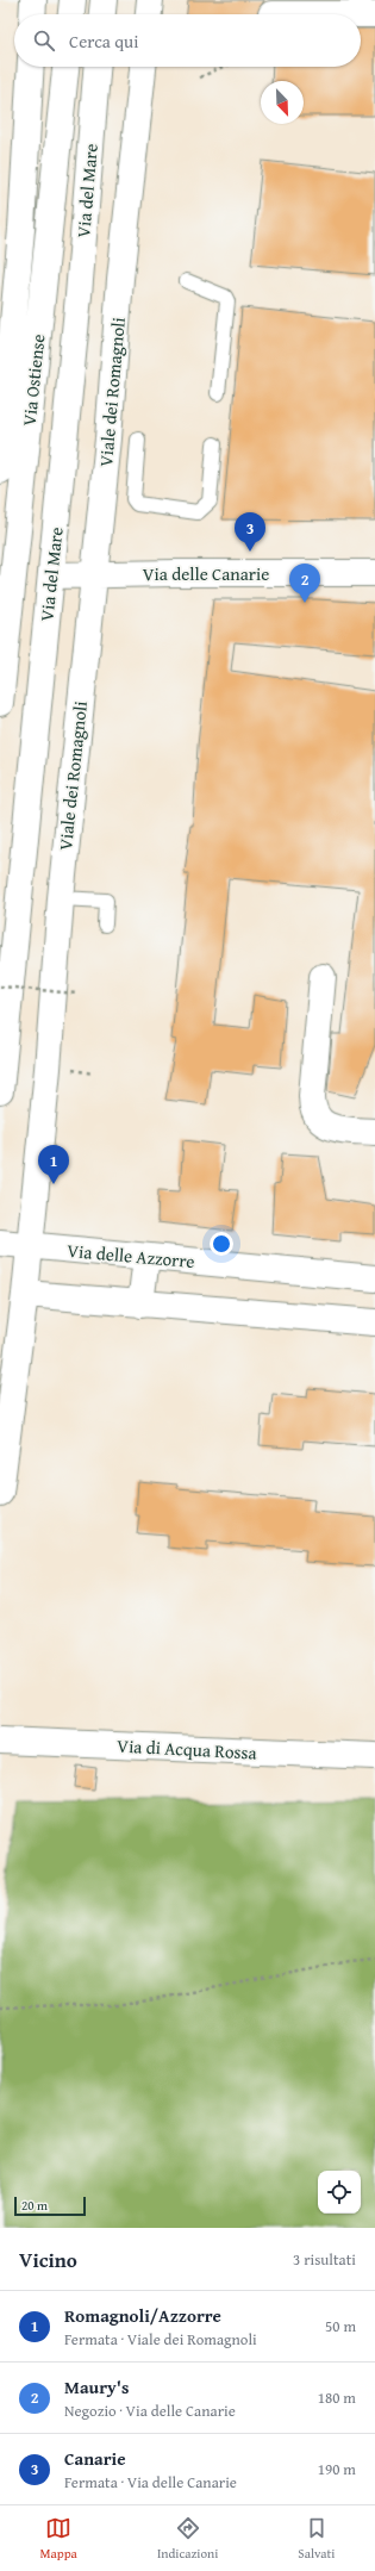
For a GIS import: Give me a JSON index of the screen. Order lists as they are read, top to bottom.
{
  "streets": {
    "street": [
      "Via del Mare",
      "Via Ostiense",
      "Viale dei Romagnoli",
      "Via delle Canarie",
      "Via delle Azzorre",
      "Via di Acqua Rossa"
    ]
  },
  "crossings": [
    ["Viale dei Romagnoli", "Via delle Canarie"],
    ["Viale dei Romagnoli", "Via delle Azzorre"]
  ],
  "scale_bar": "20 m",
  "north": "bottom right",
  "page": {
    "search": "Cerca qui",
    "pins": ["3", "2", "1"],
    "scale": "20 m",
    "heading": ["Vicino", "3 risultati"],
    "list": [
      {
        "mark": "1",
        "name": "Romagnoli/Azzorre",
        "note": "Fermata · Viale dei Romagnoli",
        "value": "50 m"
      },
      {
        "mark": "2",
        "name": "Maury's",
        "note": "Negozio · Via delle Canarie",
        "value": "180 m"
      },
      {
        "mark": "3",
        "name": "Canarie",
        "note": "Fermata · Via delle Canarie",
        "value": "190 m"
      }
    ],
    "nav": ["Mappa", "Indicazioni", "Salvati"]
  }
}
